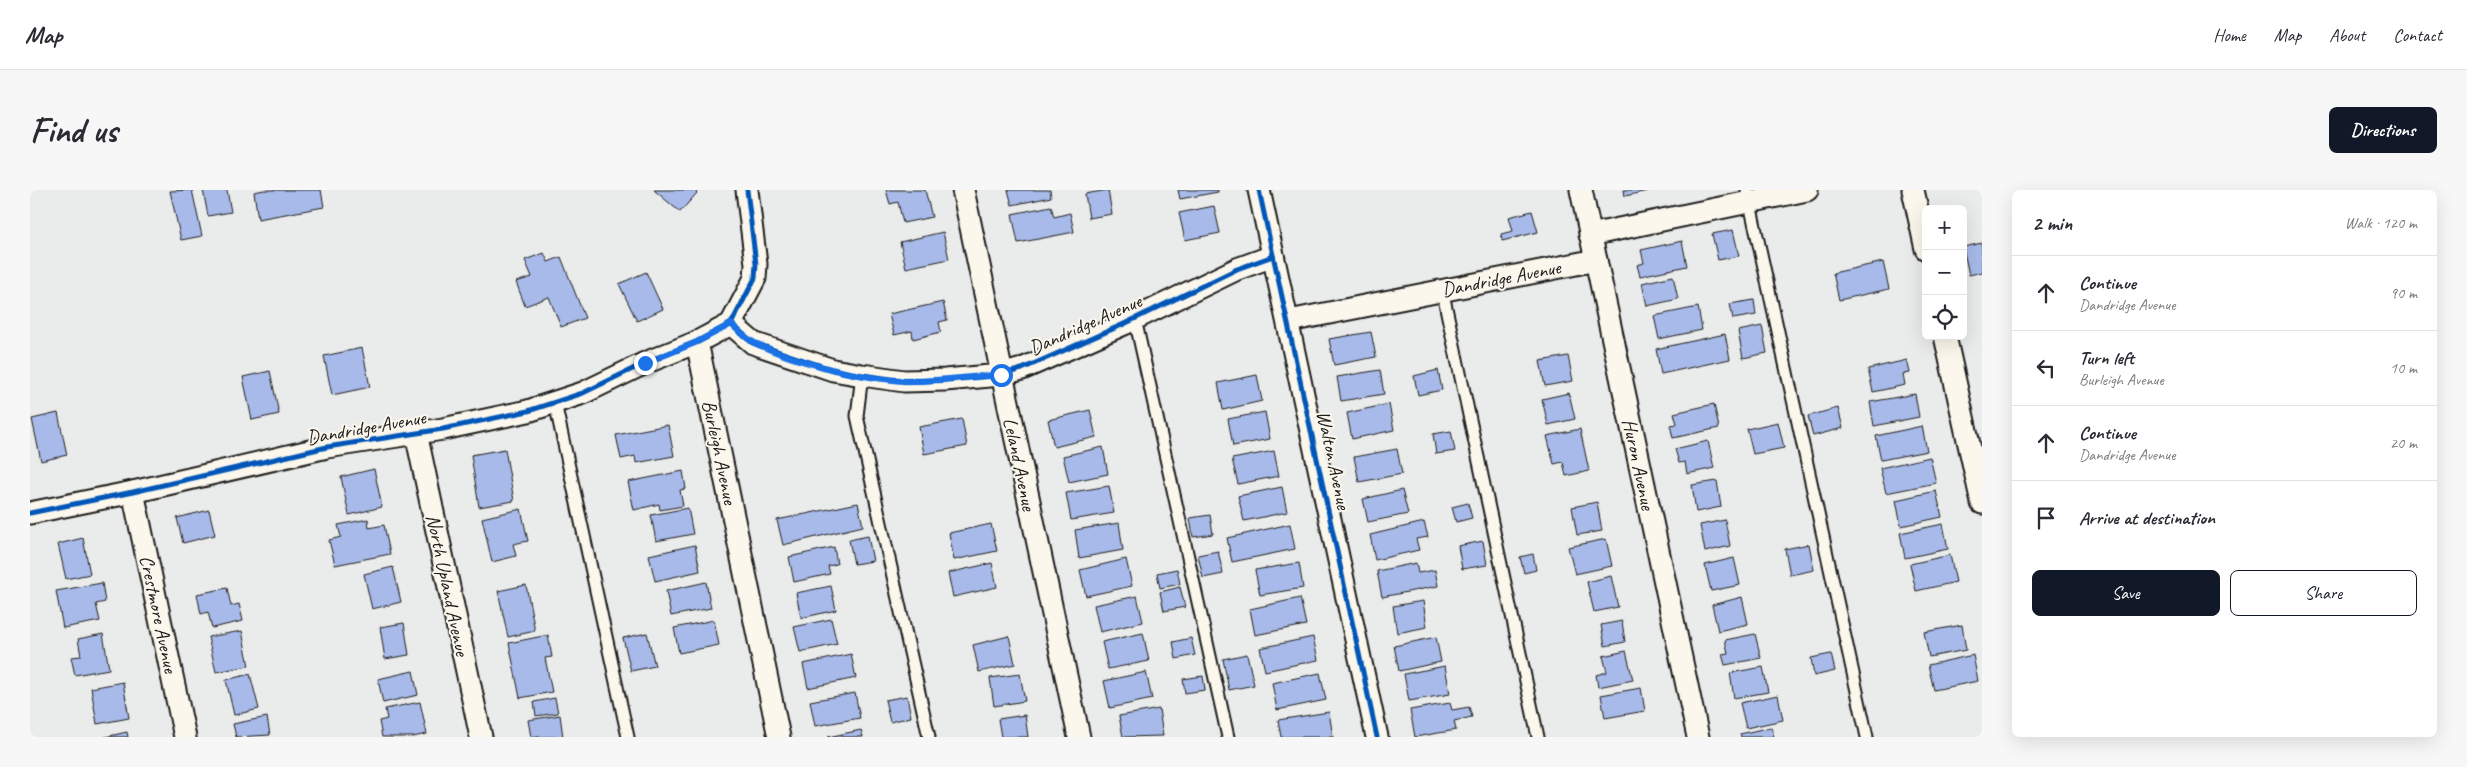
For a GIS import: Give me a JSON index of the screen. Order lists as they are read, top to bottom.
{
  "streets": {
    "street": [
      "Dandridge Avenue",
      "Burleigh Avenue",
      "Walton Avenue",
      "Leland Avenue",
      "Huron Avenue",
      "North Upland Avenue",
      "Crestmore Avenue"
    ]
  },
  "crossings": [
    ["Dandridge Avenue", "Burleigh Avenue"],
    ["Dandridge Avenue", "Walton Avenue"],
    ["Dandridge Avenue", "Leland Avenue"],
    ["Dandridge Avenue", "Huron Avenue"],
    ["Dandridge Avenue", "North Upland Avenue"],
    ["Dandridge Avenue", "Crestmore Avenue"]
  ],
  "page": {
    "header": "Map",
    "nav": [
      "Home",
      "Map",
      "About",
      "Contact"
    ],
    "buttons": [
      "Directions",
      ["Save", "Share"]
    ],
    "title": "Find us",
    "heading": ["2 min", "Walk · 120 m"],
    "map_buttons": ["+", "−"],
    "list": [
      ["Continue", "Dandridge Avenue", "90 m"],
      ["Turn left", "Burleigh Avenue", "10 m"],
      ["Continue", "Dandridge Avenue", "20 m"],
      "Arrive at destination"
    ]
  }
}
